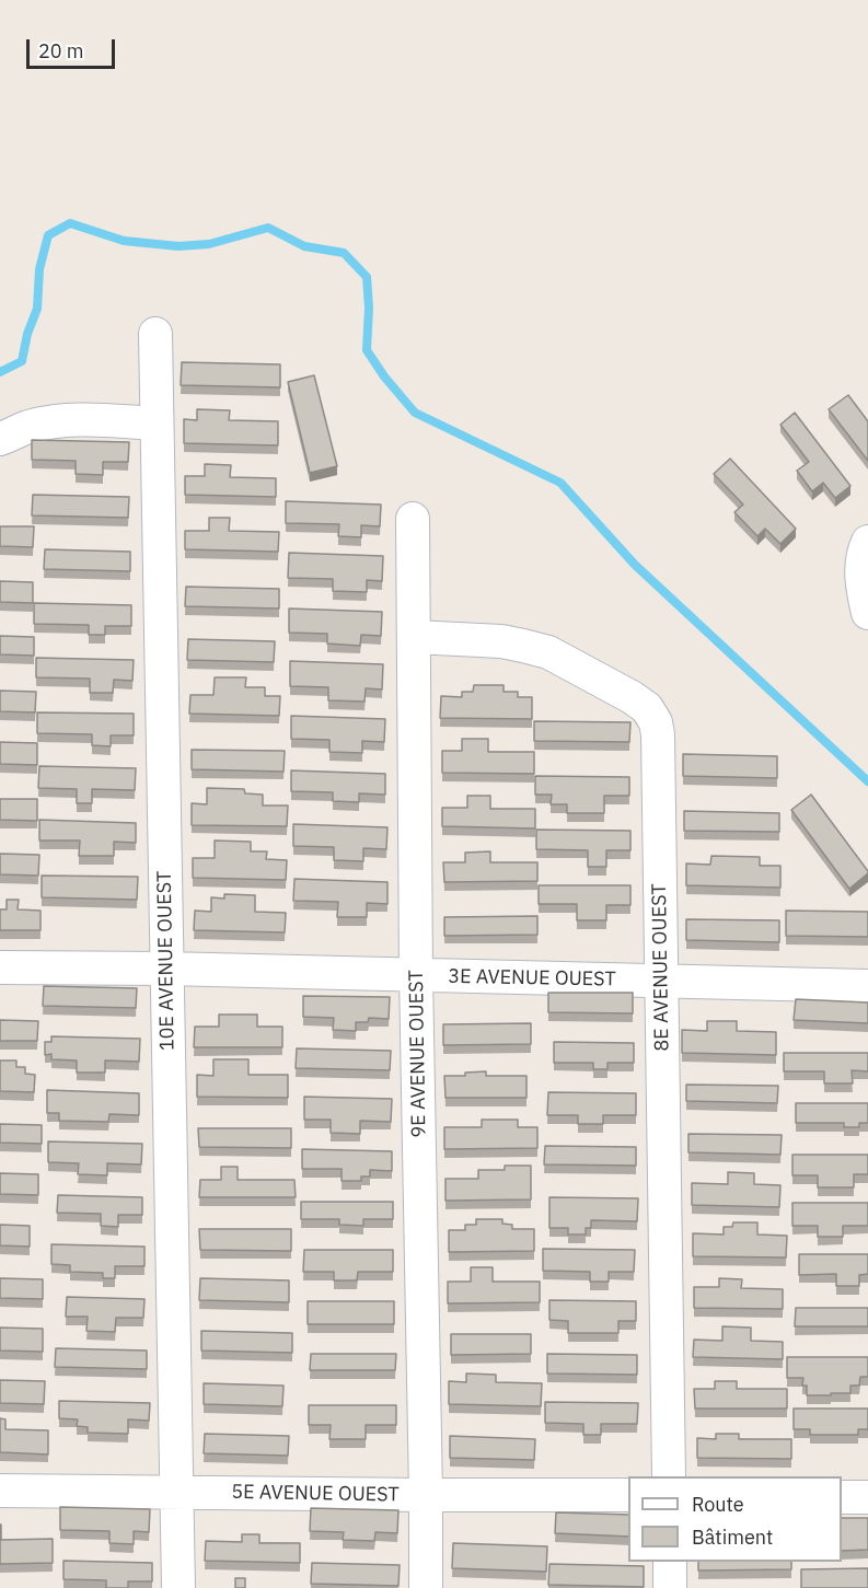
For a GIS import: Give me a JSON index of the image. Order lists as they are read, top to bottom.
{
  "streets": {
    "street": [
      "10E AVENUE OUEST",
      "8E AVENUE OUEST",
      "3E AVENUE OUEST",
      "9E AVENUE OUEST",
      "5E AVENUE OUEST"
    ]
  },
  "crossings": [
    ["10E AVENUE OUEST", "3E AVENUE OUEST"],
    ["10E AVENUE OUEST", "5E AVENUE OUEST"],
    ["8E AVENUE OUEST", "3E AVENUE OUEST"],
    ["8E AVENUE OUEST", "9E AVENUE OUEST"],
    ["3E AVENUE OUEST", "9E AVENUE OUEST"],
    ["9E AVENUE OUEST", "5E AVENUE OUEST"]
  ],
  "legend": ["Route", "Bâtiment"],
  "scale_bar": "20 m"
}
